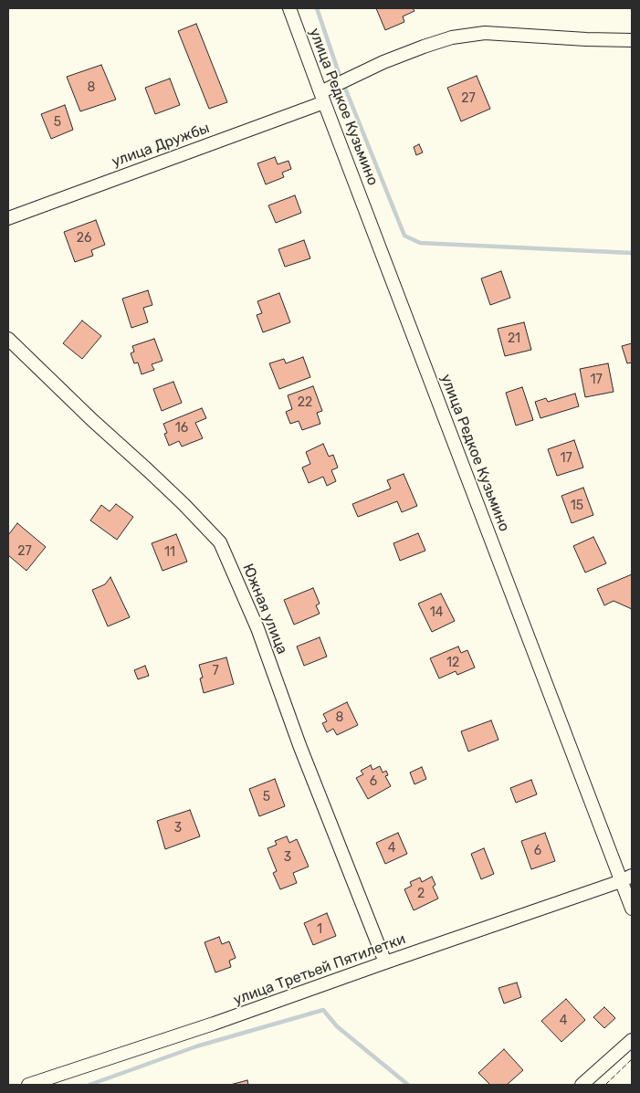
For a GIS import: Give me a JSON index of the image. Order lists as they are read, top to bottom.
{
  "streets": {
    "street": [
      "улица Редкое Кузьмино",
      "улица Дружбы",
      "Южная улица",
      "улица Третьей Пятилетки"
    ]
  },
  "crossings": [
    ["улица Редкое Кузьмино", "улица Дружбы"],
    ["улица Редкое Кузьмино", "улица Третьей Пятилетки"],
    ["Южная улица", "улица Третьей Пятилетки"]
  ],
  "house_numbers": [
    "8",
    "27",
    "5",
    "26",
    "21",
    "17",
    "22",
    "16",
    "17",
    "15",
    "27",
    "11",
    "14",
    "12",
    "7",
    "8",
    "6",
    "5",
    "3",
    "4",
    "6",
    "3",
    "2",
    "1",
    "4"
  ]
}
